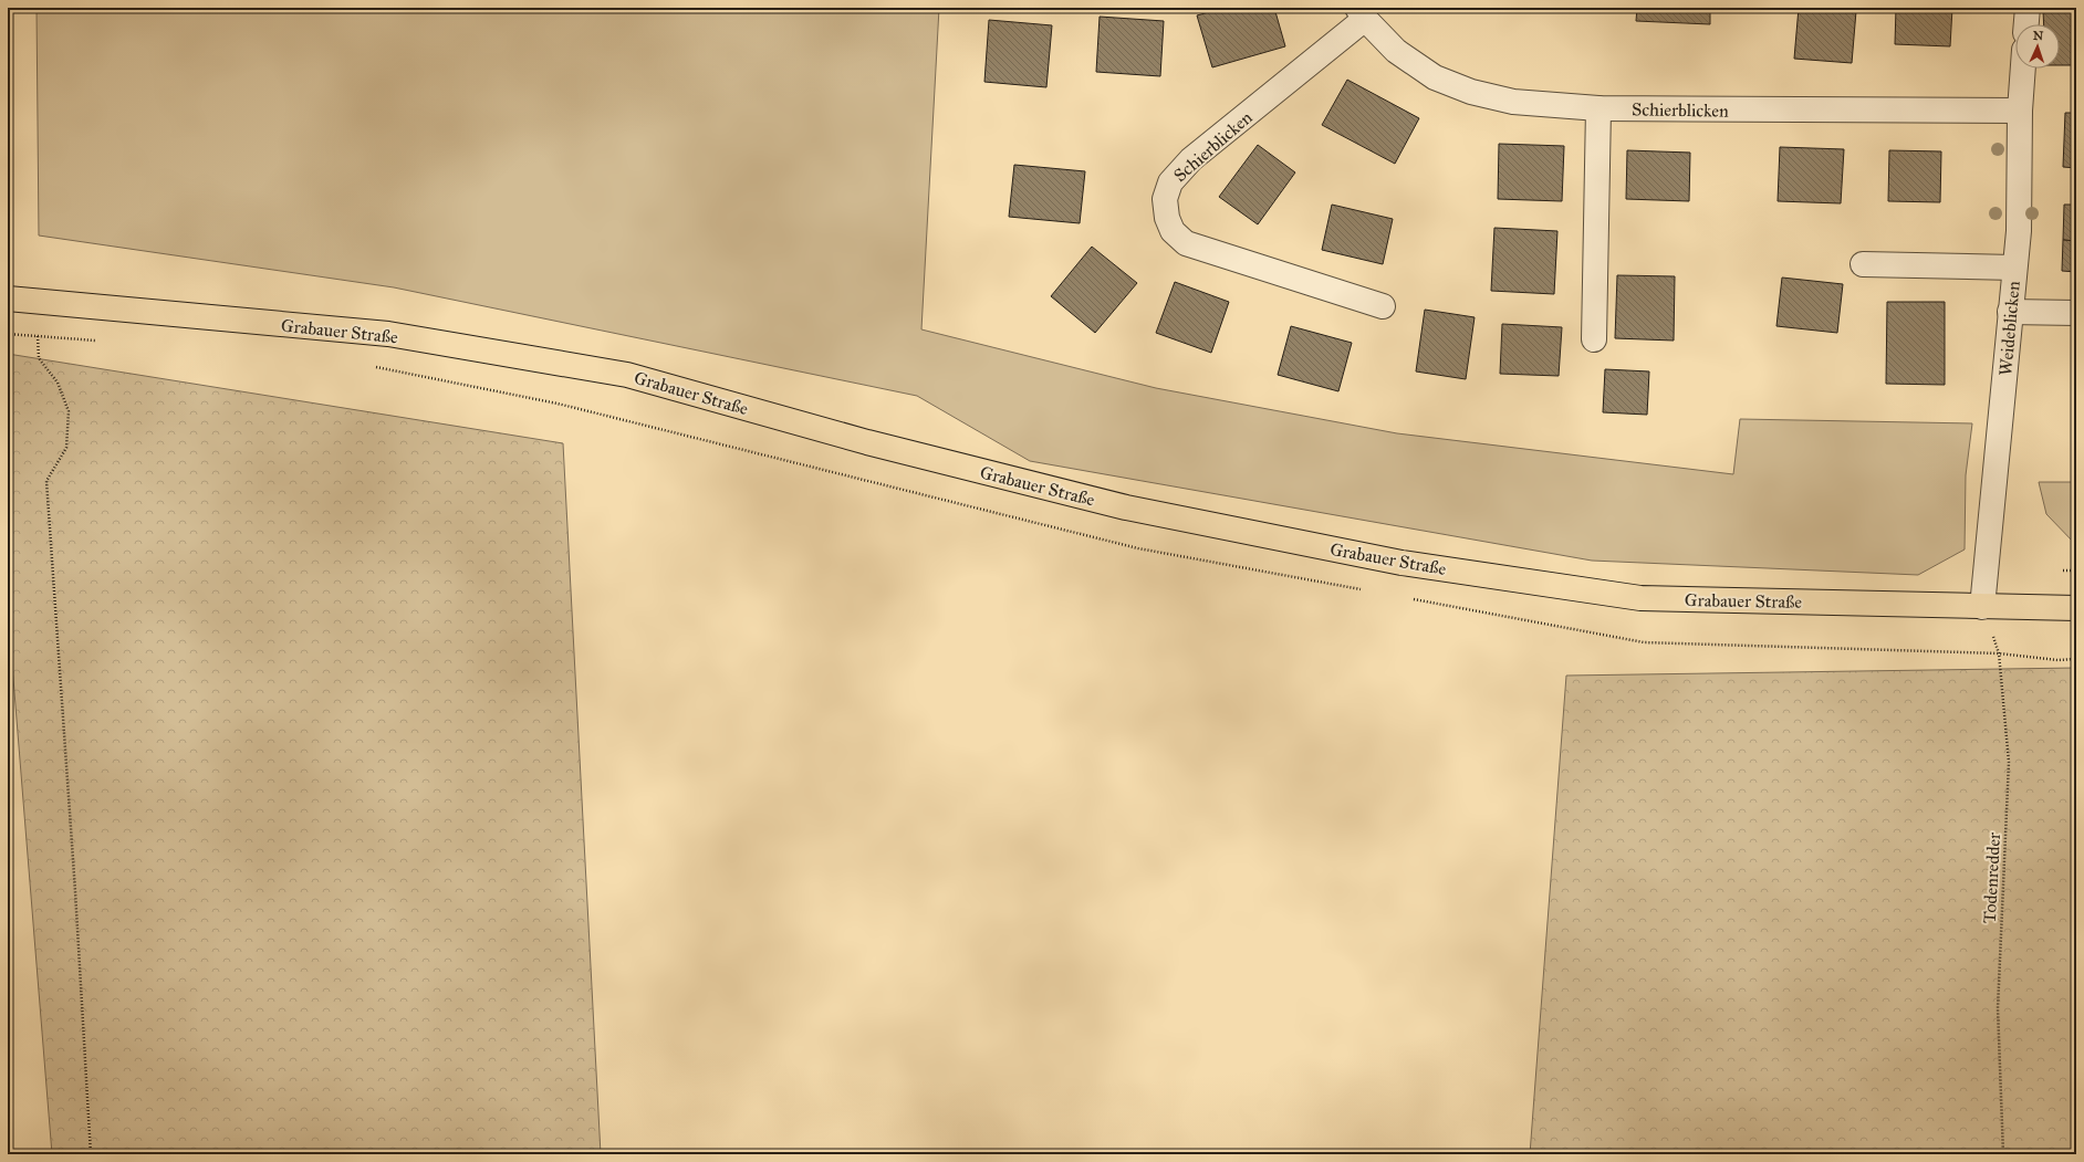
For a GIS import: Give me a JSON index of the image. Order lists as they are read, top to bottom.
{
  "streets": {
    "main road": ["Grabauer Straße"],
    "street": ["Schierblicken", "Weideblicken"],
    "path": ["Todenredder"]
  },
  "crossings": [
    ["Schierblicken", "Weideblicken"],
    ["Weideblicken", "Grabauer Straße"],
    ["Weideblicken", "Todenredder"],
    ["Grabauer Straße", "Todenredder"]
  ],
  "north": "top"
}
